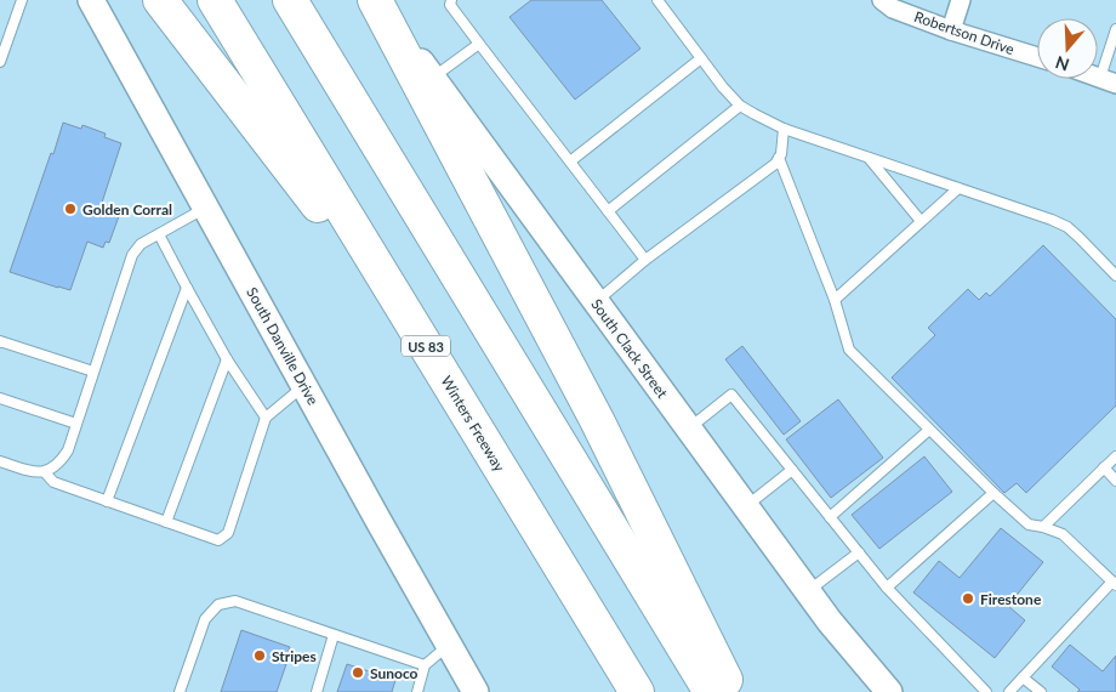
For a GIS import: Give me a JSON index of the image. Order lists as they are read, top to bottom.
{
  "streets": {
    "highway": ["US 83", "Winters Freeway"],
    "main road": ["South Danville Drive", "South Clack Street"],
    "street": ["Robertson Drive"]
  },
  "places": [
    "Golden Corral",
    "Firestone",
    "Stripes",
    "Sunoco"
  ],
  "north": "bottom"
}
